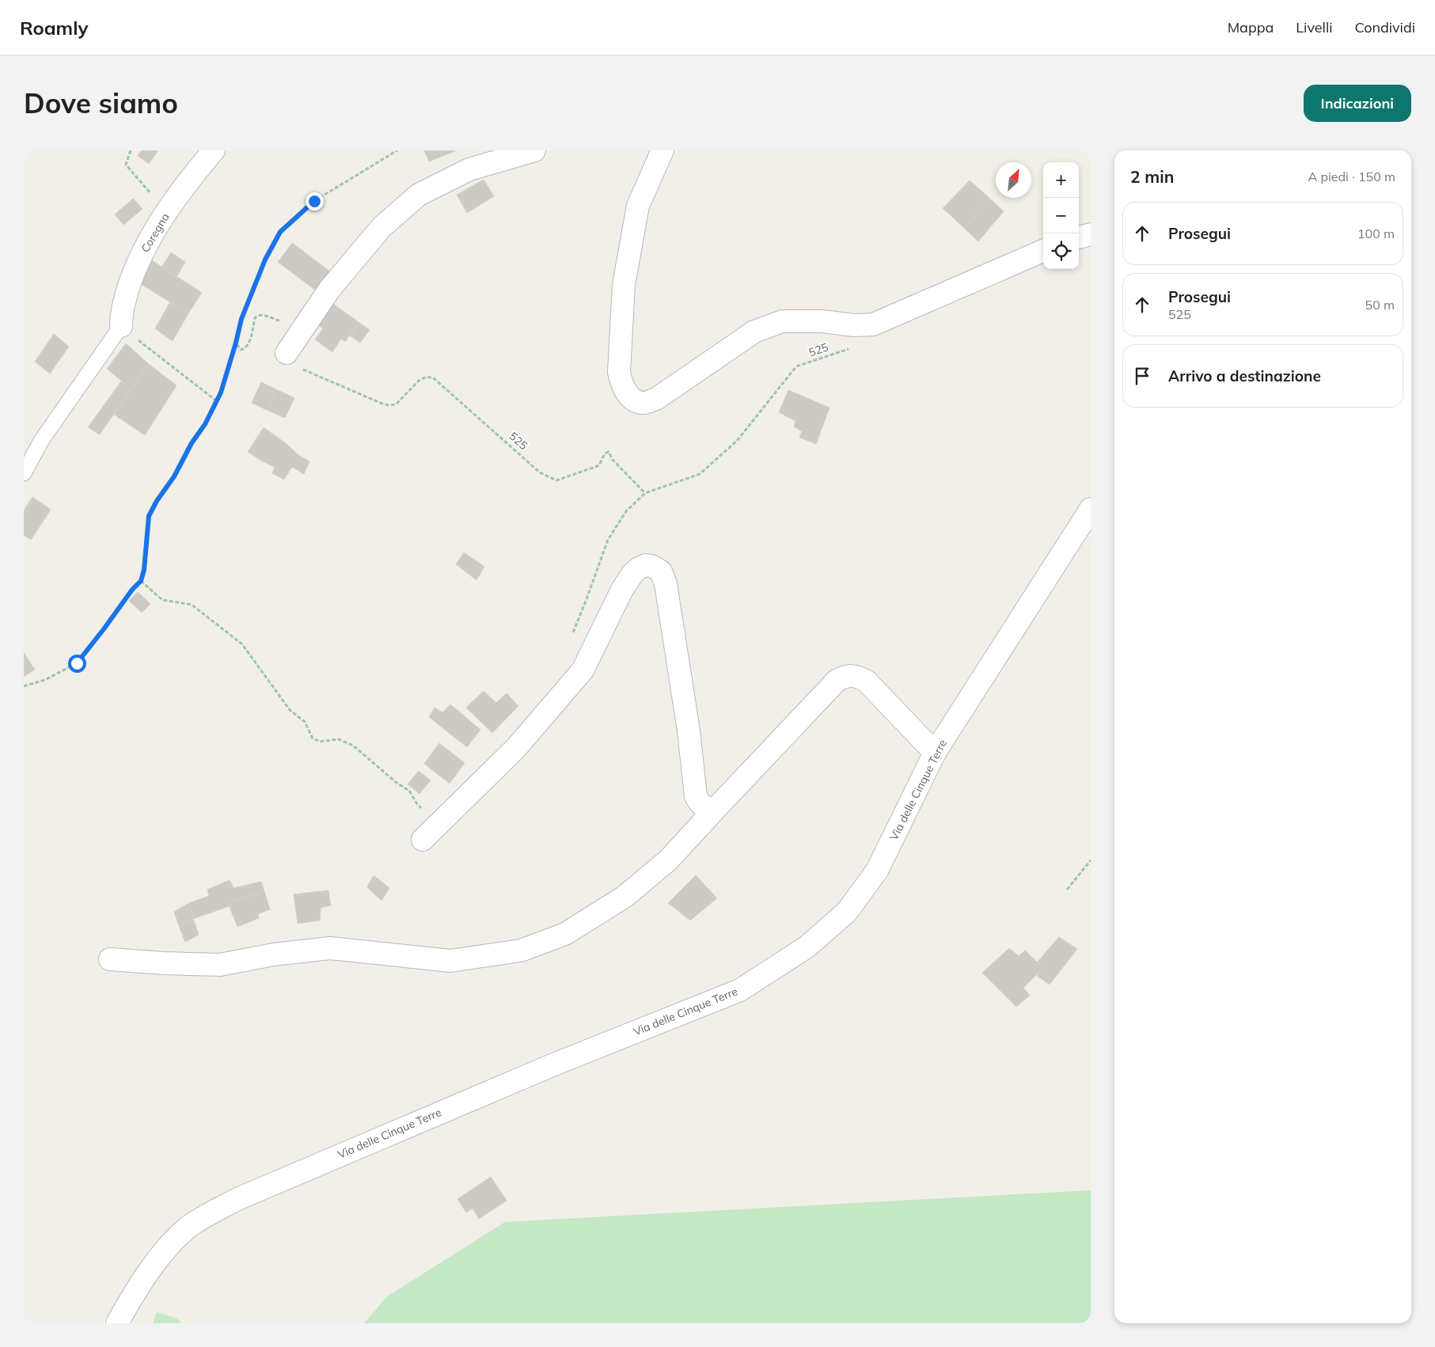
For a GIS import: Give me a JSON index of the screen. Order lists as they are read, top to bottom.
{
  "streets": {
    "street": ["Coregna", "Via delle Cinque Terre"],
    "path": ["525"]
  },
  "north": "top right",
  "page": {
    "header": "Roamly",
    "nav": ["Mappa", "Livelli", "Condividi"],
    "buttons": "Indicazioni",
    "title": "Dove siamo",
    "heading": ["2 min", "A piedi · 150 m"],
    "map_buttons": ["+", "−"],
    "list": [
      ["Prosegui", "100 m"],
      ["Prosegui", "525", "50 m"],
      "Arrivo a destinazione"
    ]
  }
}
